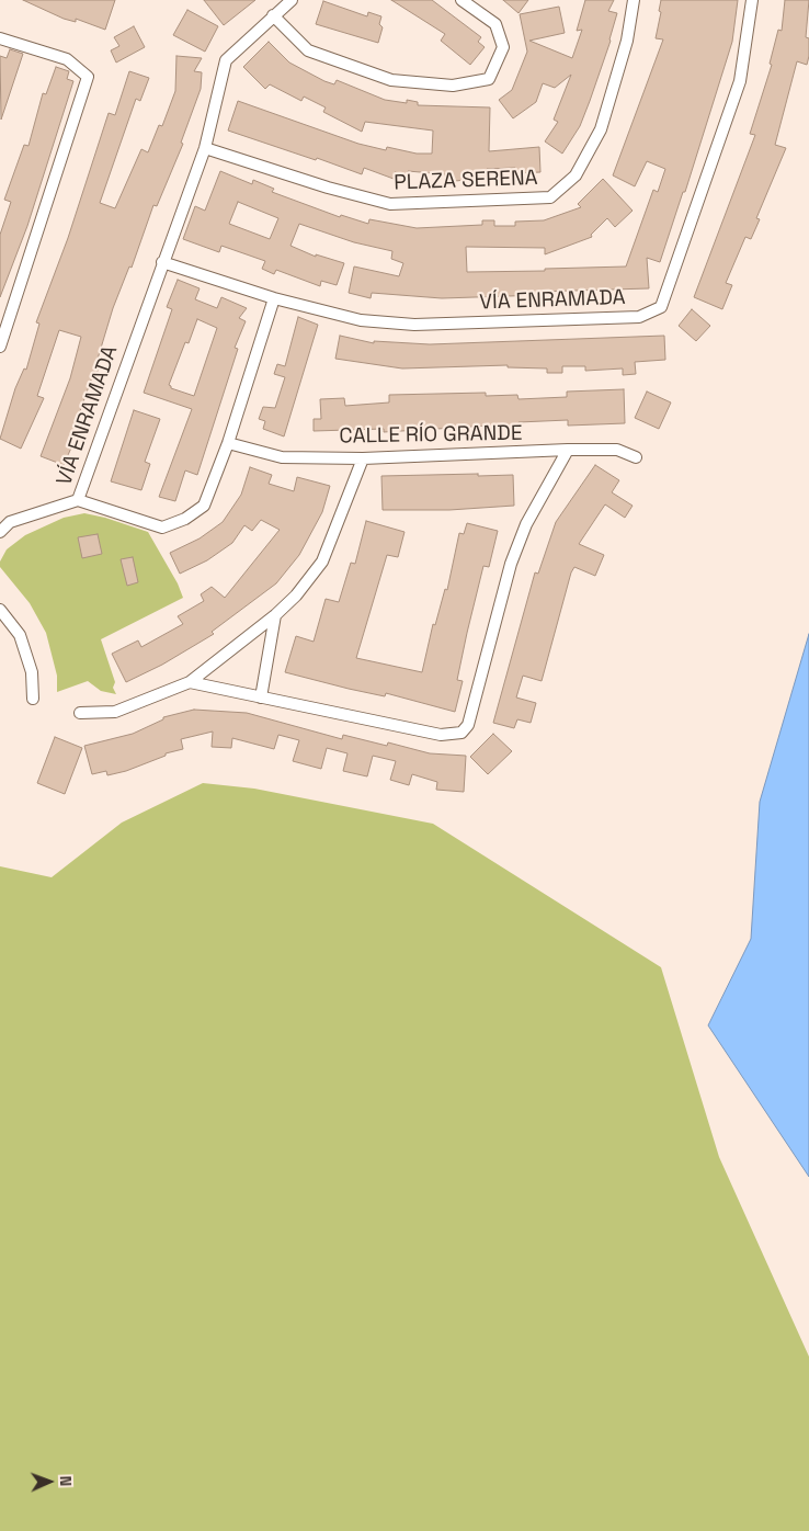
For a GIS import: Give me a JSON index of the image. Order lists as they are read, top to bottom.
{
  "streets": {
    "street": ["PLAZA SERENA", "VÍA ENRAMADA", "CALLE RÍO GRANDE"]
  },
  "crossings": [
    ["PLAZA SERENA", "VÍA ENRAMADA"]
  ],
  "north": "right"
}
